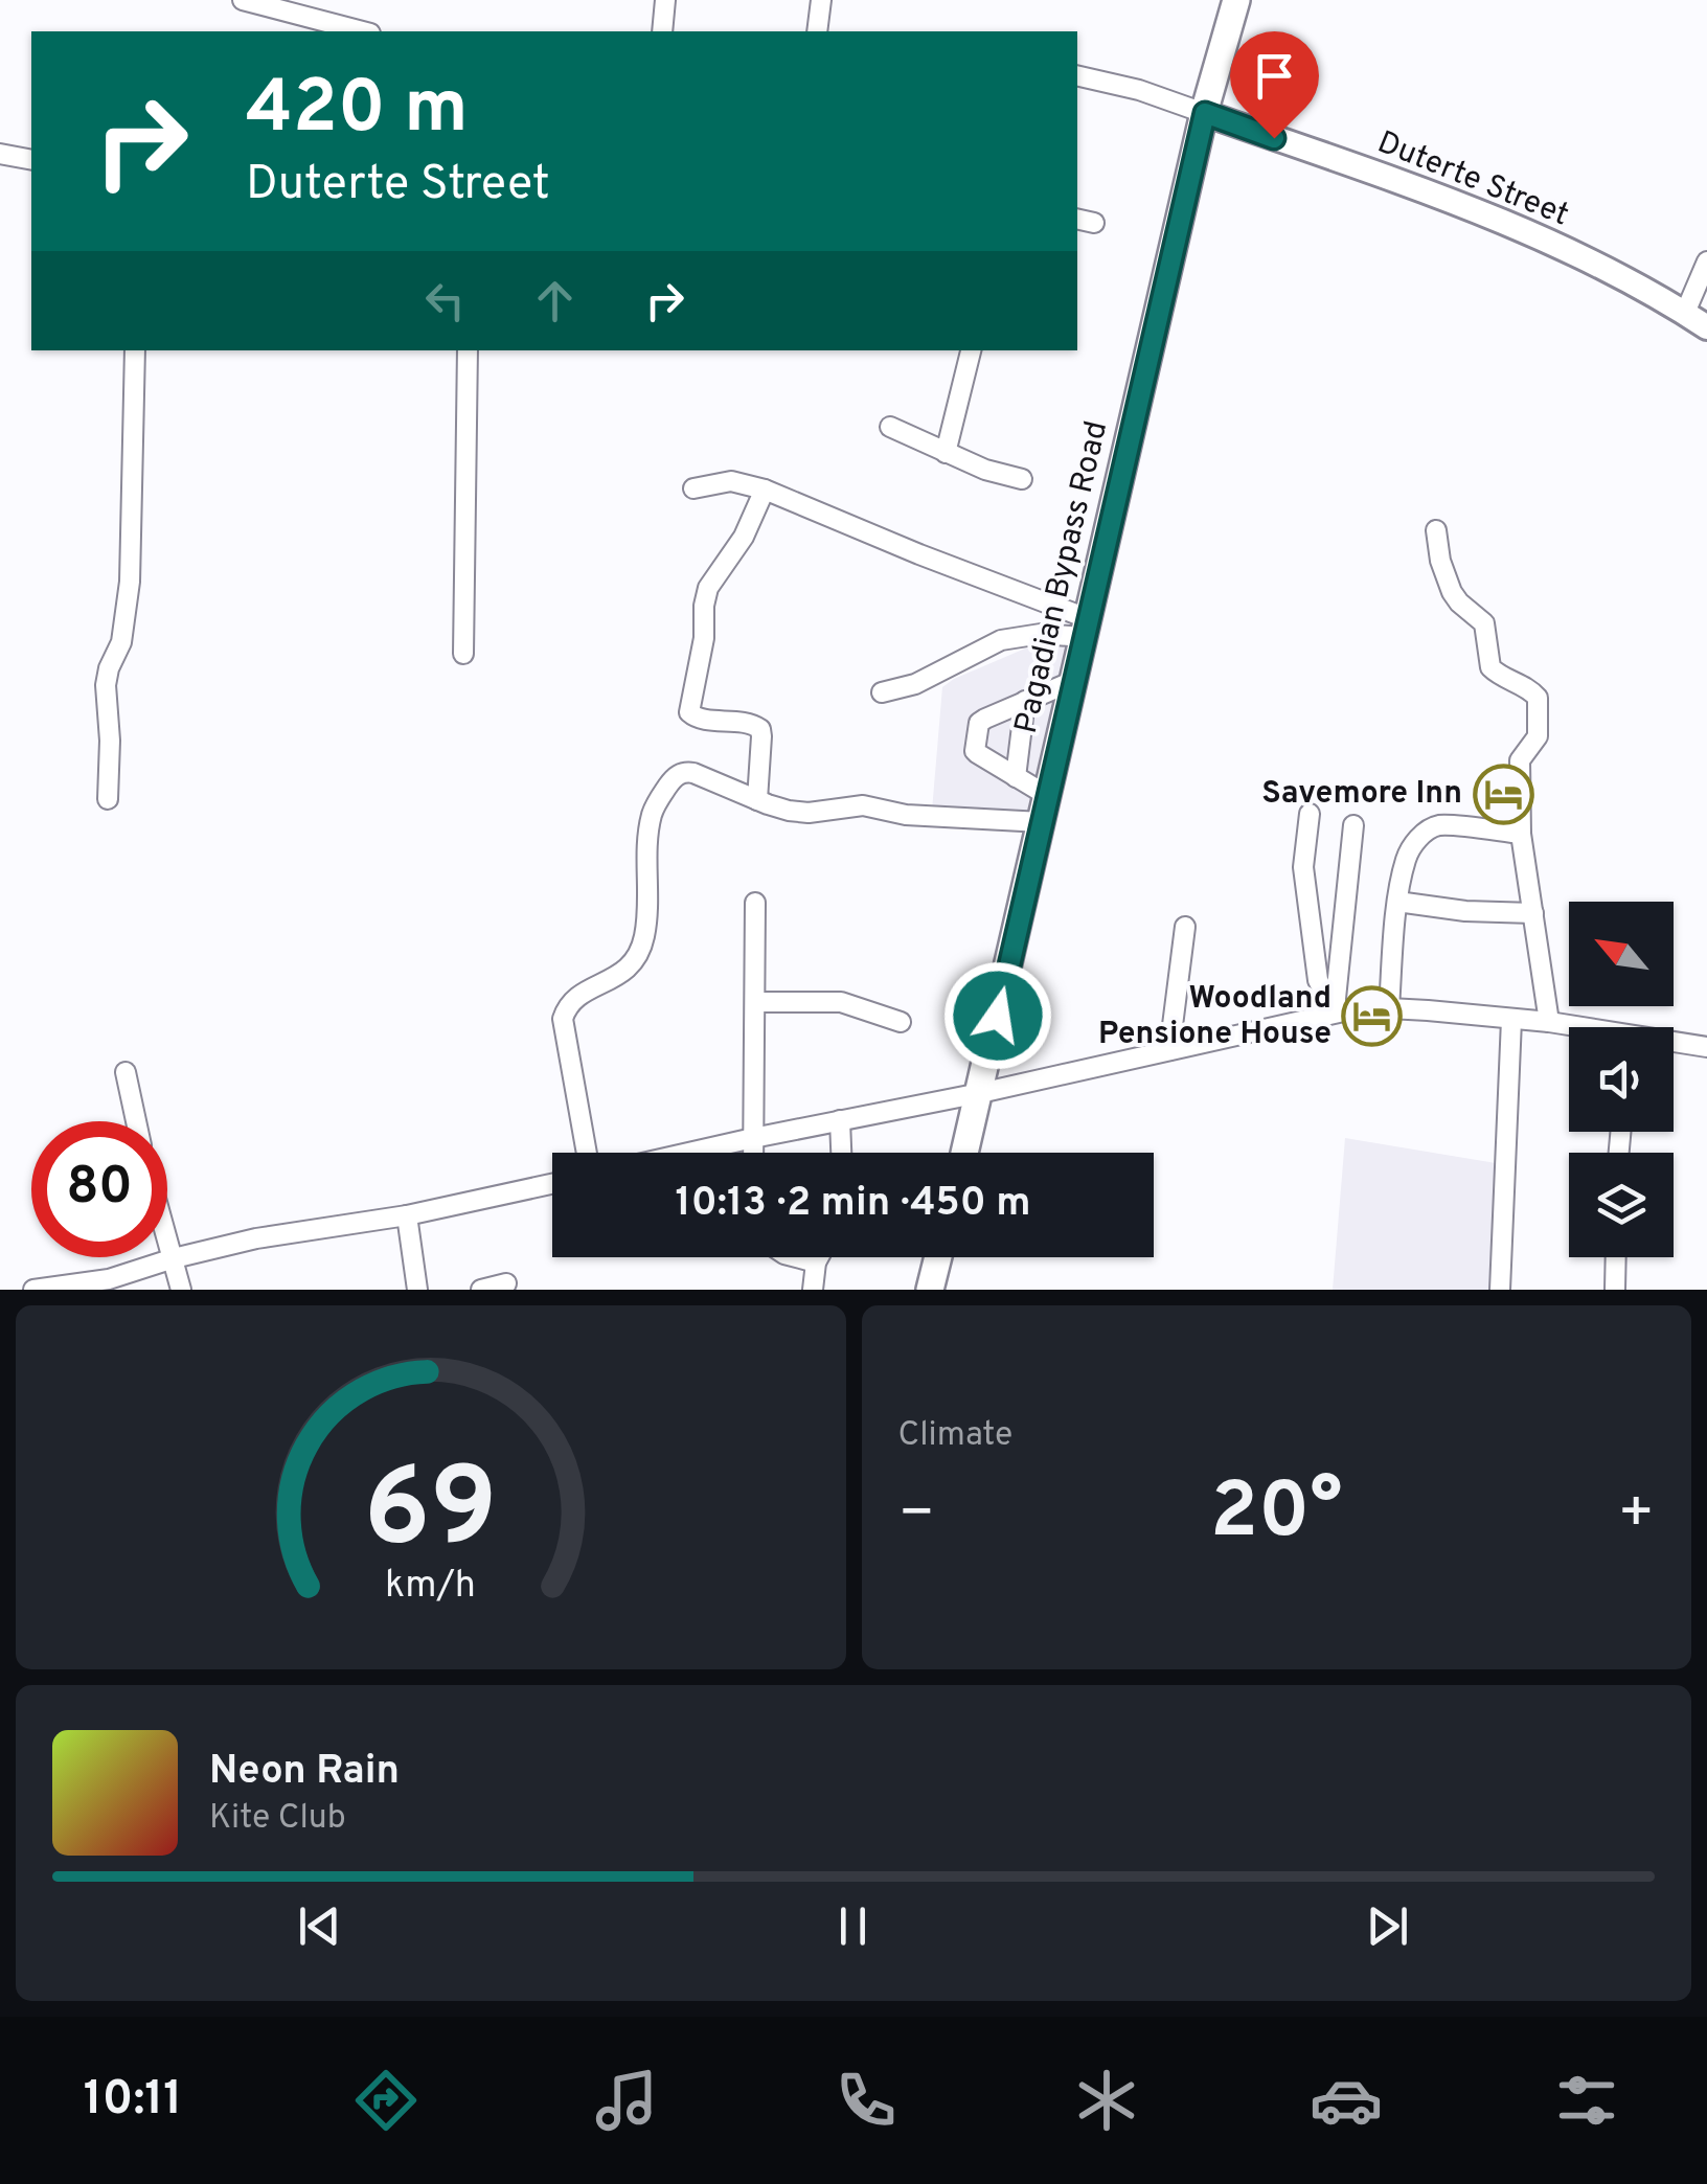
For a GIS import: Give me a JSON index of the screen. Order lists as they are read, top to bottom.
{
  "streets": {
    "highway": ["Pagadian Bypass Road"],
    "main road": ["Duterte Street"]
  },
  "crossings": [
    ["Duterte Street", "Pagadian Bypass Road"]
  ],
  "places": {
    "hotel": ["Savemore Inn", "Woodland Pensione House"]
  },
  "north": "top left",
  "page": {
    "turn": ["420 m", "Duterte Street"],
    "limit": "80",
    "trip": "10:13 · 2 min · 450 m",
    "tile": "Climate",
    "heat": ["−", "20°", "+"],
    "song": ["Neon Rain", "Kite Club"],
    "tabs": "10:11",
    "gauge": ["69", "km/h"]
  }
}
